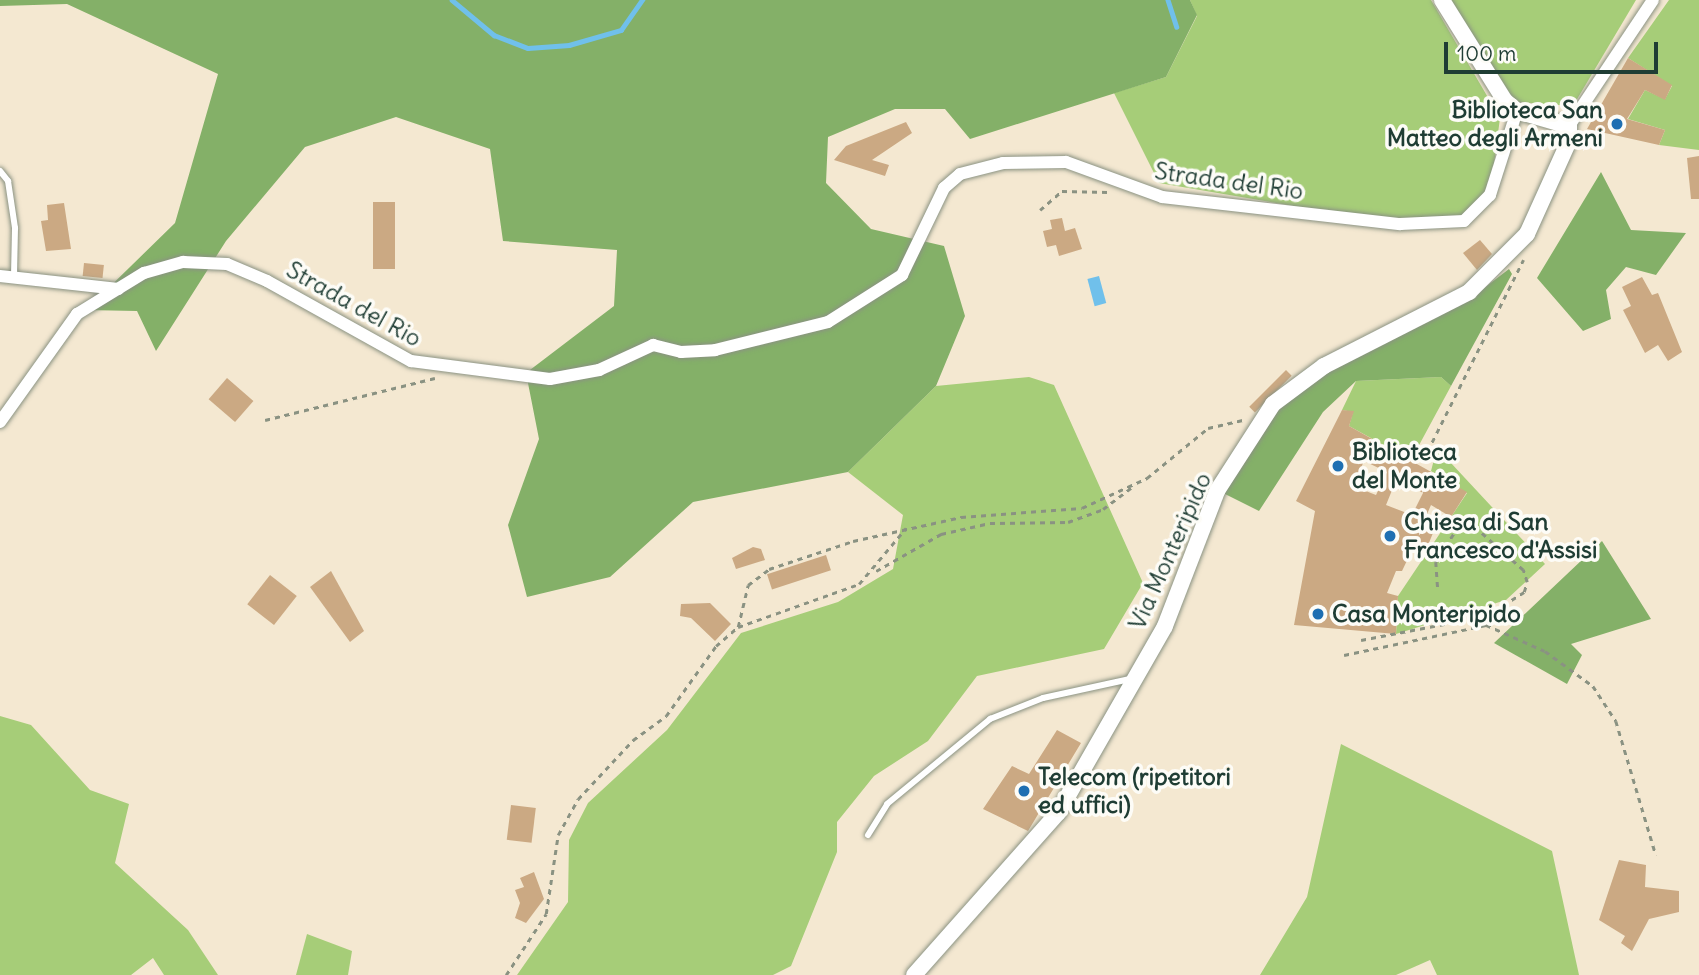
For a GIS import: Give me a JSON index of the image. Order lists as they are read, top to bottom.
{
  "streets": {
    "street": ["Strada del Rio", "Via Monteripido"]
  },
  "places": [
    "Biblioteca San Matteo degli Armeni",
    "Biblioteca del Monte",
    "Chiesa di San Francesco d'Assisi",
    "Casa Monteripido",
    "Telecom (ripetitori ed uffici)"
  ],
  "scale_bar": "100 m"
}
